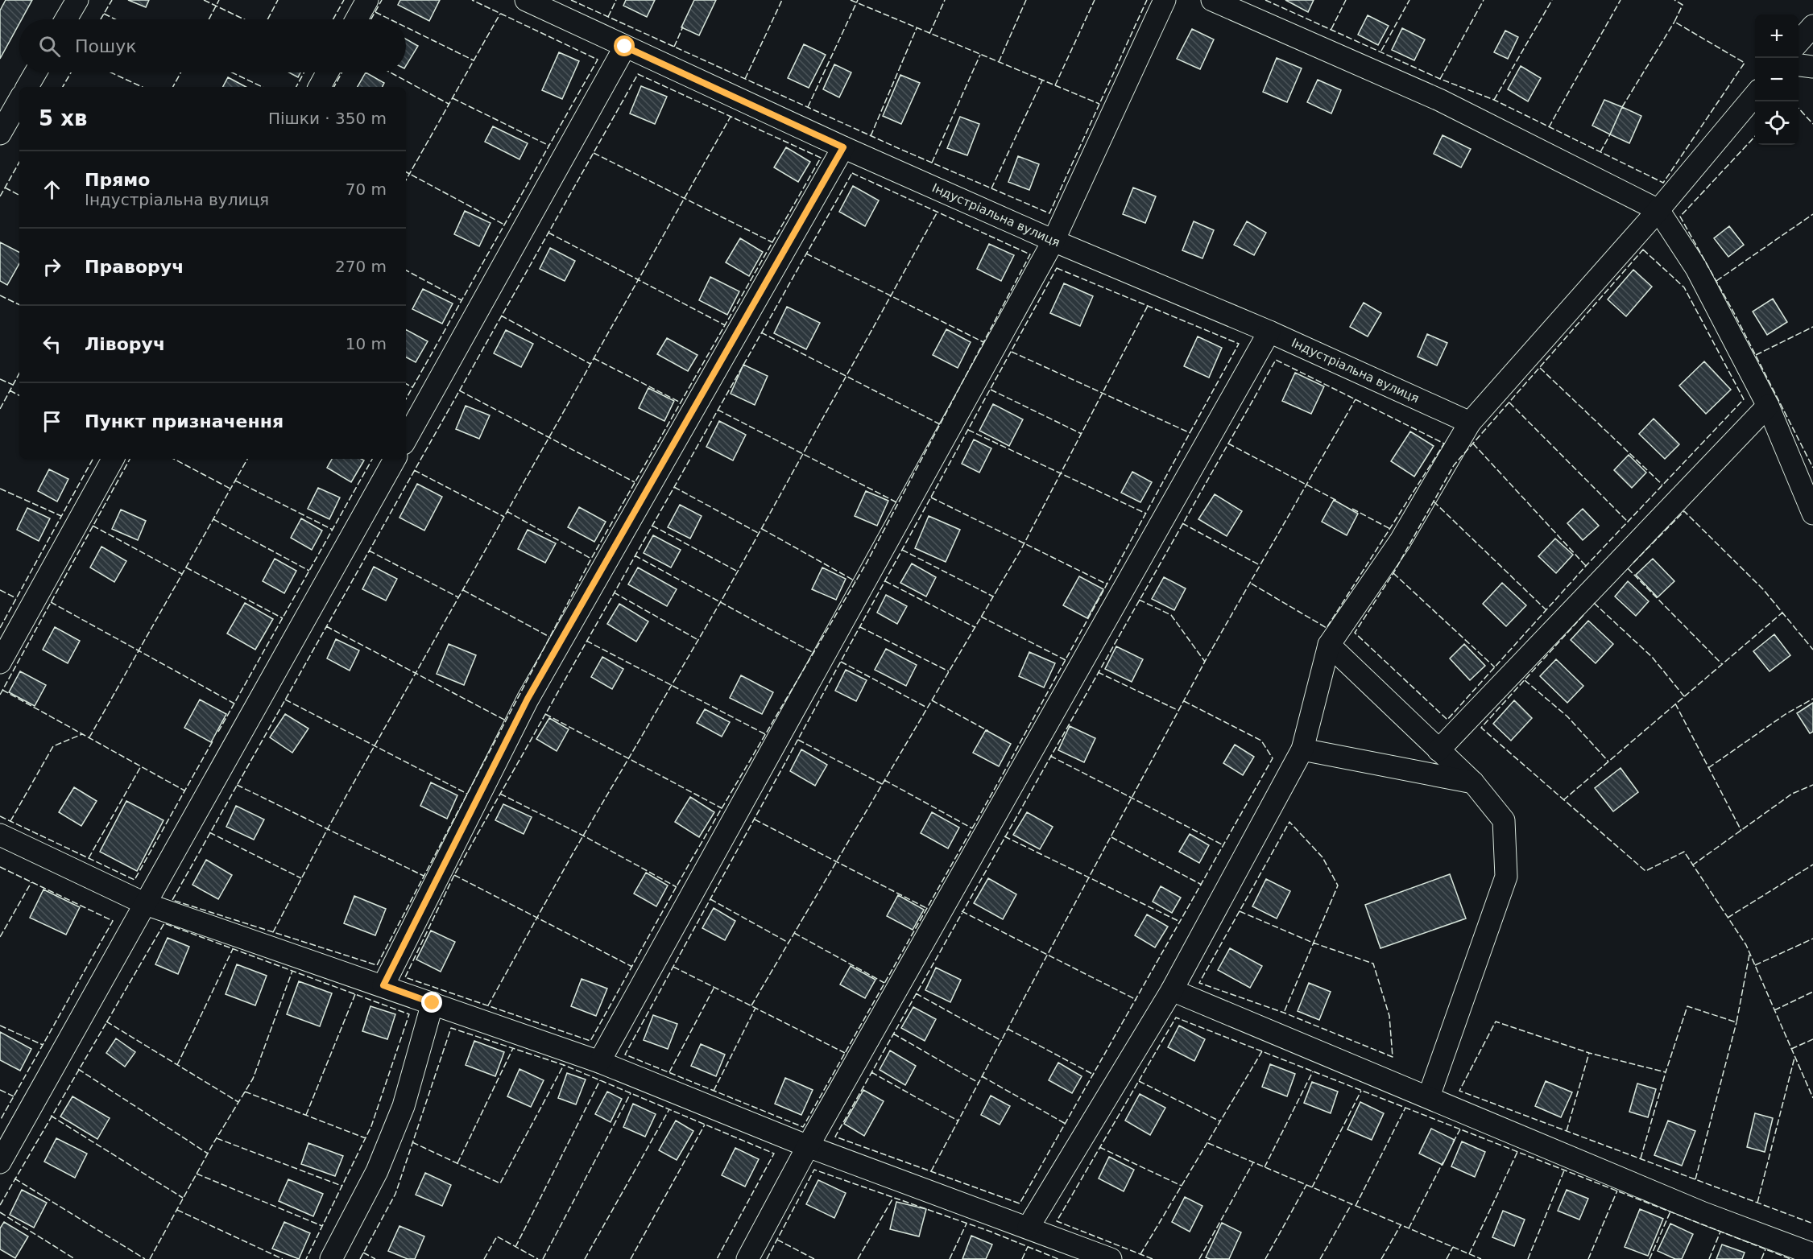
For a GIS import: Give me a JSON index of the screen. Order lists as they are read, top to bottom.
{
  "streets": {
    "street": ["Індустріальна вулиця"]
  },
  "page": {
    "map_buttons": ["+", "−"],
    "search": "Пошук",
    "heading": ["5 хв", "Пішки · 350 m"],
    "list": [
      ["Прямо", "Індустріальна вулиця", "70 m"],
      ["Праворуч", "270 m"],
      ["Ліворуч", "10 m"],
      "Пункт призначення"
    ]
  }
}
